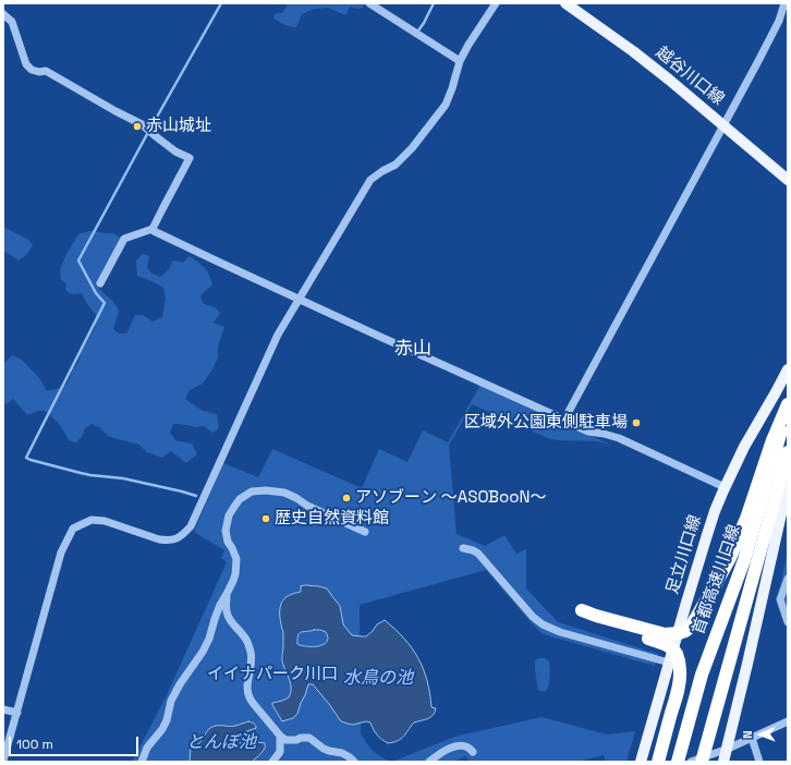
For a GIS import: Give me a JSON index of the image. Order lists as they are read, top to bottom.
{
  "streets": {
    "highway": ["首都高速川口線"],
    "main road": ["越谷川口線", "足立川口線"]
  },
  "districts": ["赤山"],
  "water": ["水鳥の池", "とんぼ池"],
  "parks": ["イイナパーク川口"],
  "places": [
    "赤山城址",
    "区域外公園東側駐車場",
    "アソブーン ～ASOBooN～",
    "歴史自然資料館"
  ],
  "scale_bar": "100 m",
  "north": "left"
}
